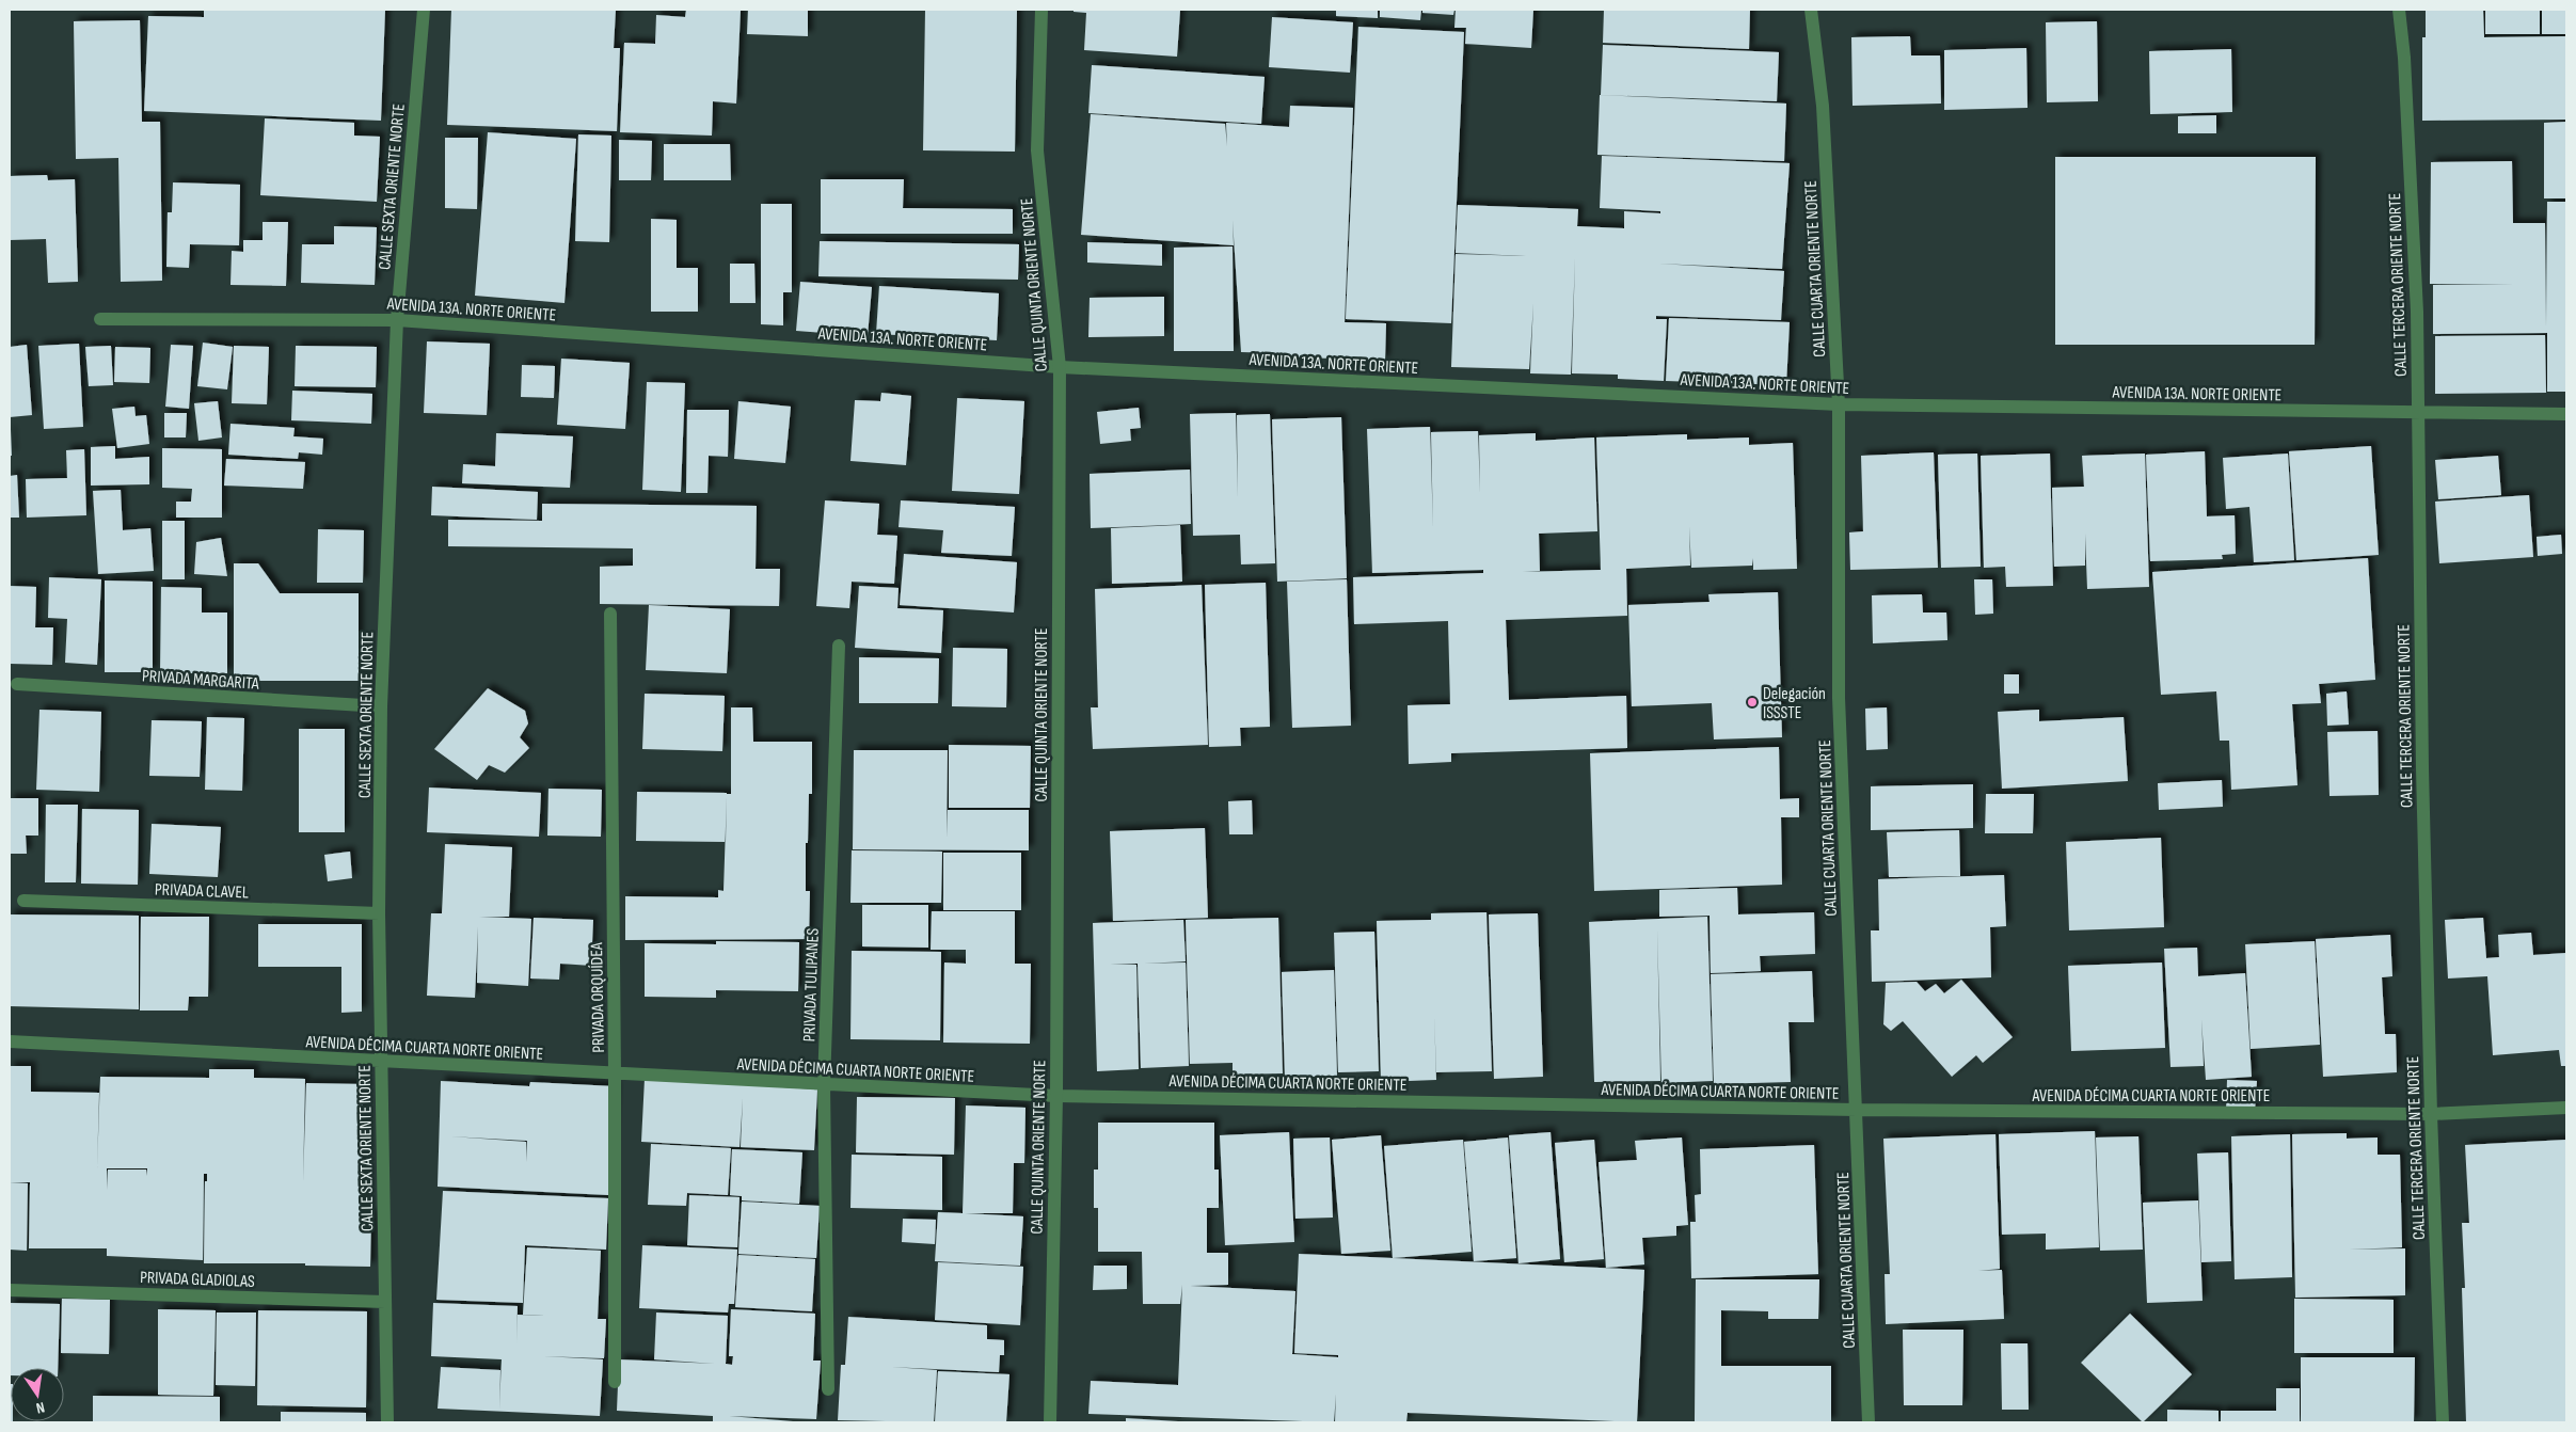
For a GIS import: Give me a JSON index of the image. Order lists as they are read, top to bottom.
{
  "streets": {
    "street": [
      "CALLE SEXTA ORIENTE NORTE",
      "CALLE CUARTA ORIENTE NORTE",
      "CALLE QUINTA ORIENTE NORTE",
      "CALLE TERCERA ORIENTE NORTE",
      "AVENIDA 13A. NORTE ORIENTE",
      "PRIVADA MARGARITA",
      "PRIVADA CLAVEL",
      "PRIVADA TULIPANES",
      "PRIVADA ORQUÍDEA",
      "AVENIDA DÉCIMA CUARTA NORTE ORIENTE",
      "PRIVADA GLADIOLAS"
    ]
  },
  "crossings": [
    ["CALLE SEXTA ORIENTE NORTE", "AVENIDA 13A. NORTE ORIENTE"],
    ["CALLE SEXTA ORIENTE NORTE", "PRIVADA MARGARITA"],
    ["CALLE SEXTA ORIENTE NORTE", "PRIVADA CLAVEL"],
    ["CALLE SEXTA ORIENTE NORTE", "AVENIDA DÉCIMA CUARTA NORTE ORIENTE"],
    ["CALLE SEXTA ORIENTE NORTE", "PRIVADA GLADIOLAS"],
    ["CALLE CUARTA ORIENTE NORTE", "AVENIDA 13A. NORTE ORIENTE"],
    ["CALLE CUARTA ORIENTE NORTE", "AVENIDA DÉCIMA CUARTA NORTE ORIENTE"],
    ["CALLE QUINTA ORIENTE NORTE", "AVENIDA 13A. NORTE ORIENTE"],
    ["CALLE QUINTA ORIENTE NORTE", "AVENIDA DÉCIMA CUARTA NORTE ORIENTE"],
    ["CALLE TERCERA ORIENTE NORTE", "AVENIDA 13A. NORTE ORIENTE"],
    ["CALLE TERCERA ORIENTE NORTE", "AVENIDA DÉCIMA CUARTA NORTE ORIENTE"],
    ["PRIVADA TULIPANES", "AVENIDA DÉCIMA CUARTA NORTE ORIENTE"],
    ["PRIVADA ORQUÍDEA", "AVENIDA DÉCIMA CUARTA NORTE ORIENTE"]
  ],
  "places": ["Delegación ISSSTE"],
  "north": "bottom"
}
